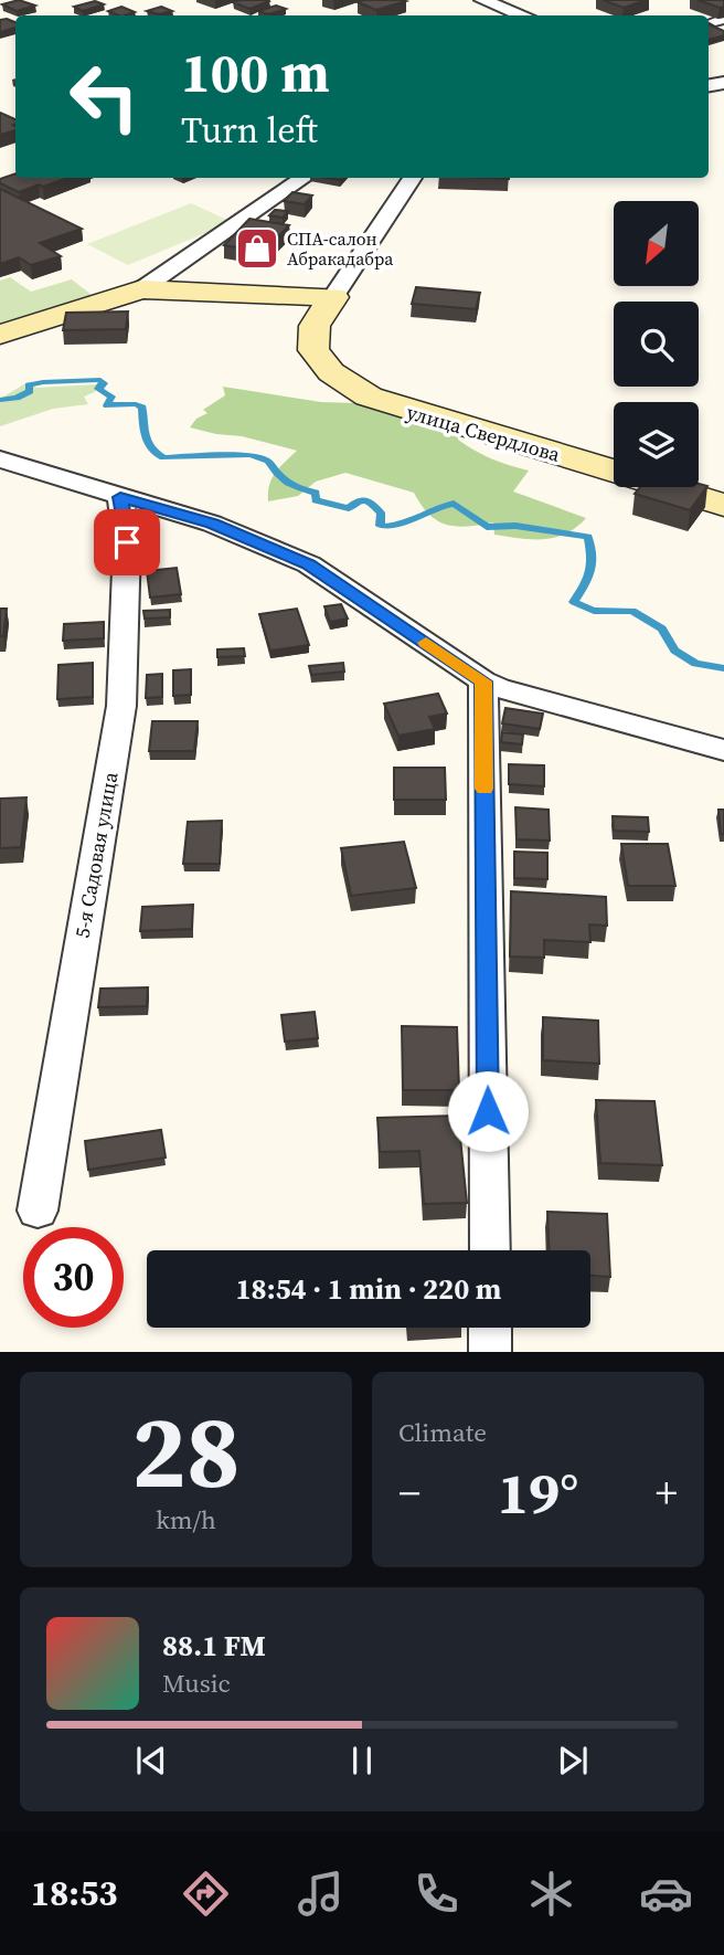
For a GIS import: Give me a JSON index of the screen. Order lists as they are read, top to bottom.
{
  "streets": {
    "street": ["улица Свердлова", "5-я Садовая улица"]
  },
  "places": {
    "shop": ["СПА-салон Абракадабра"]
  },
  "north": "bottom left",
  "page": {
    "turn": ["100 m", "Turn left"],
    "limit": "30",
    "trip": "18:54 · 1 min · 220 m",
    "tile": [
      ["28", "km/h"],
      "Climate"
    ],
    "heat": ["−", "19°", "+"],
    "song": ["88.1 FM", "Music"],
    "tabs": "18:53"
  }
}
